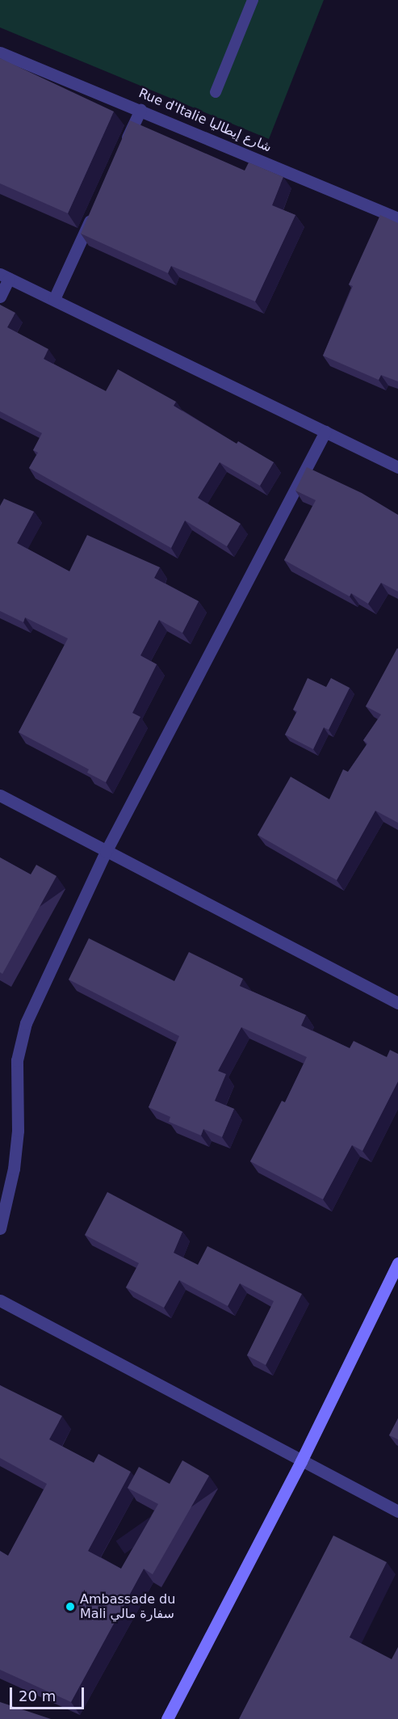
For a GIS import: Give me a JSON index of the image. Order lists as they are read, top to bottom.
{
  "streets": {
    "street": ["Rue d'Italie شارع إيطاليا"]
  },
  "places": ["Ambassade du Mali سفارة مالي"],
  "scale_bar": "20 m"
}
